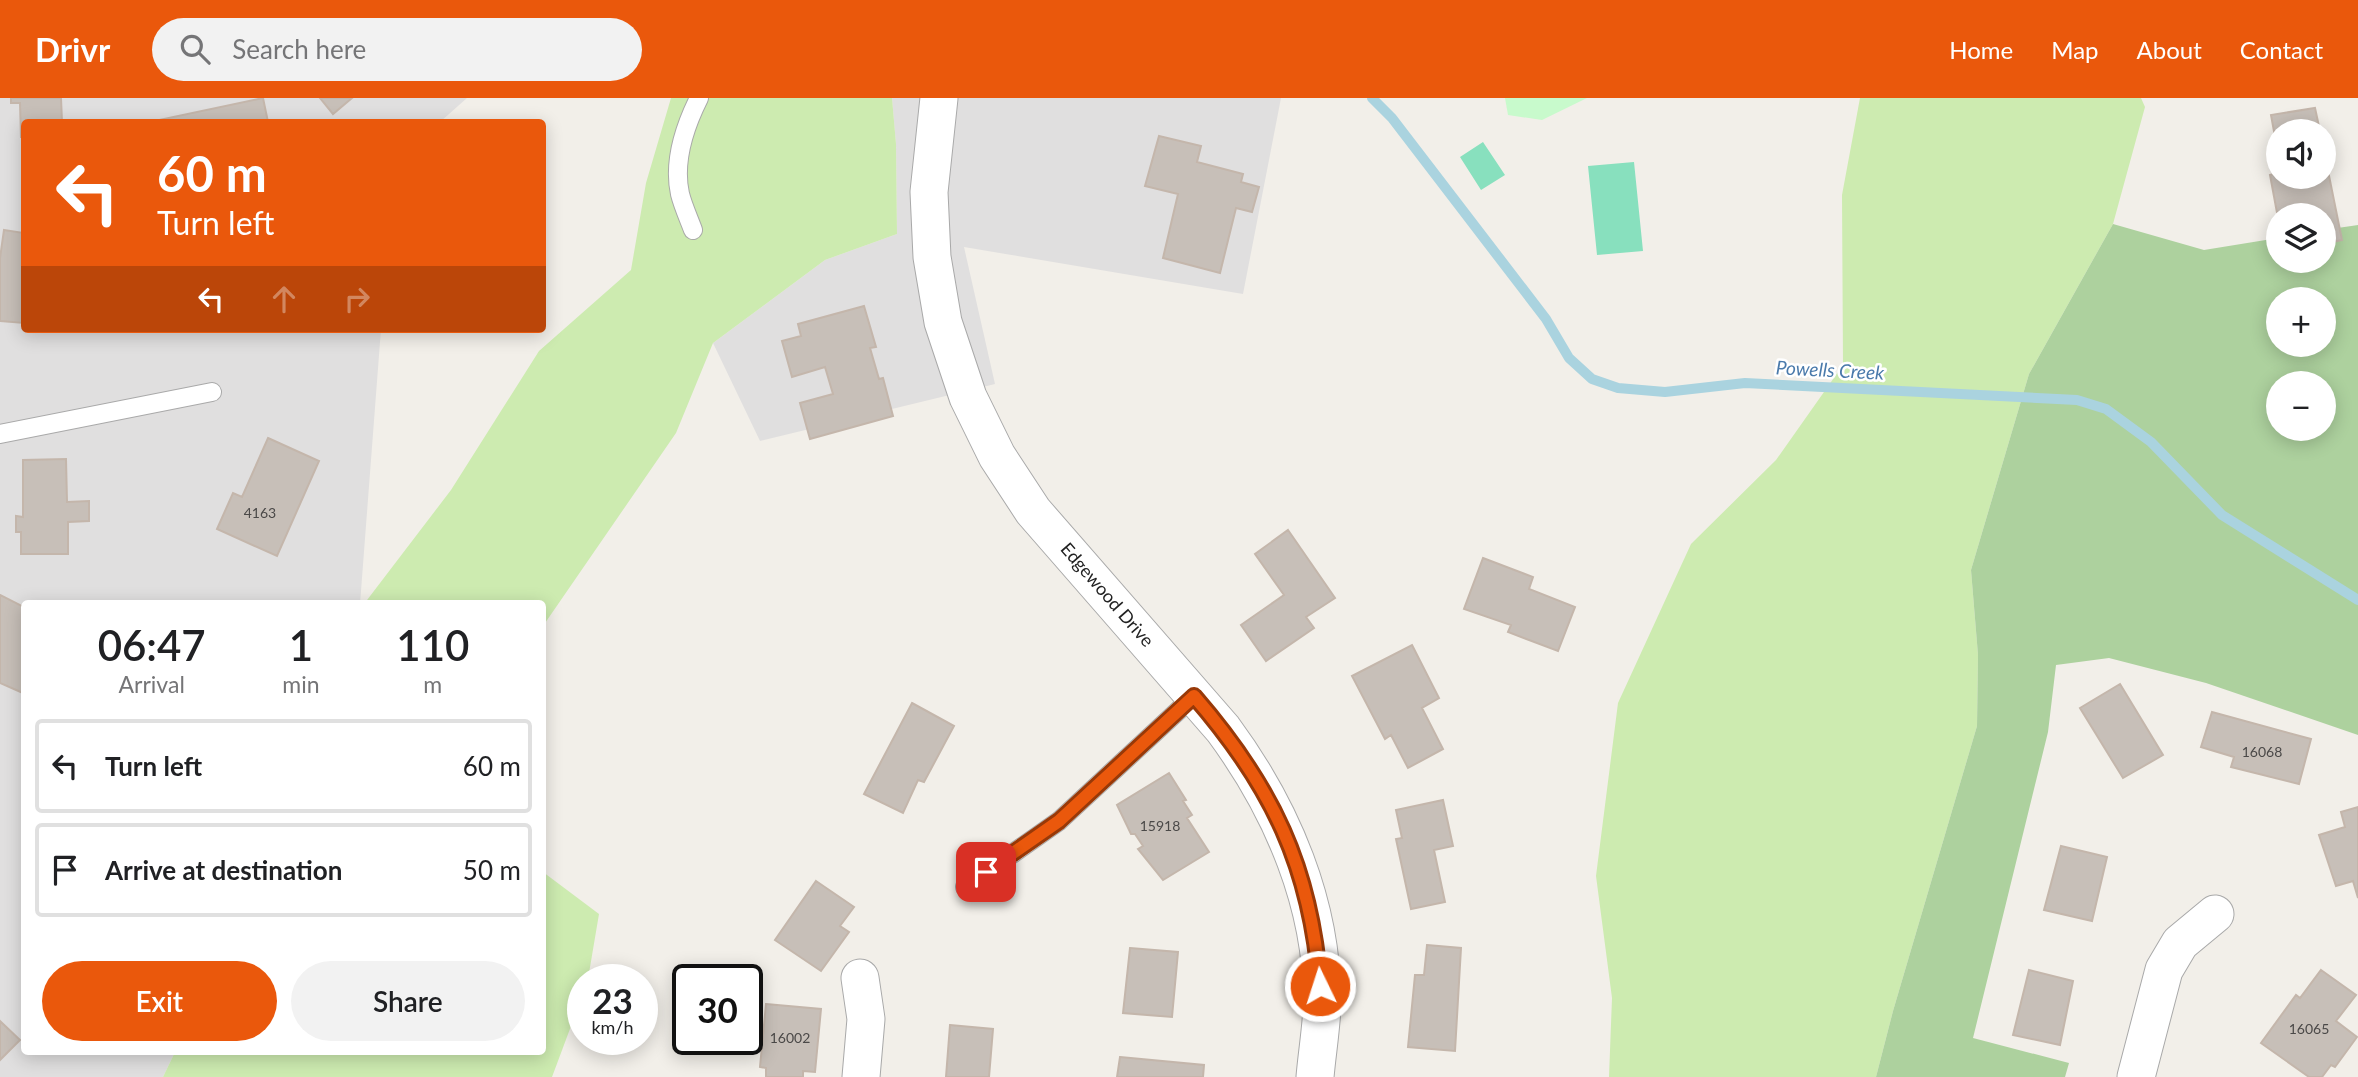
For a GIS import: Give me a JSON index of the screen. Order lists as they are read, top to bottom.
{
  "streets": {
    "street": ["Edgewood Drive"]
  },
  "water": ["Powells Creek"],
  "house_numbers": [
    "4163",
    "16068",
    "15918",
    "16065",
    "16002"
  ],
  "page": {
    "header": "Drivr",
    "search": "Search here",
    "nav": [
      "Home",
      "Map",
      "About",
      "Contact"
    ],
    "map_buttons": ["+", "−"],
    "turn": ["60 m", "Turn left"],
    "eta": [
      "06:47",
      "Arrival",
      "1",
      "min",
      "110",
      "m"
    ],
    "list": [
      {
        "name": "Turn left",
        "value": "60 m"
      },
      {
        "name": "Arrive at destination",
        "value": "50 m"
      }
    ],
    "buttons": ["Exit", "Share"],
    "speed": "23 km/h",
    "limit": "30"
  }
}
